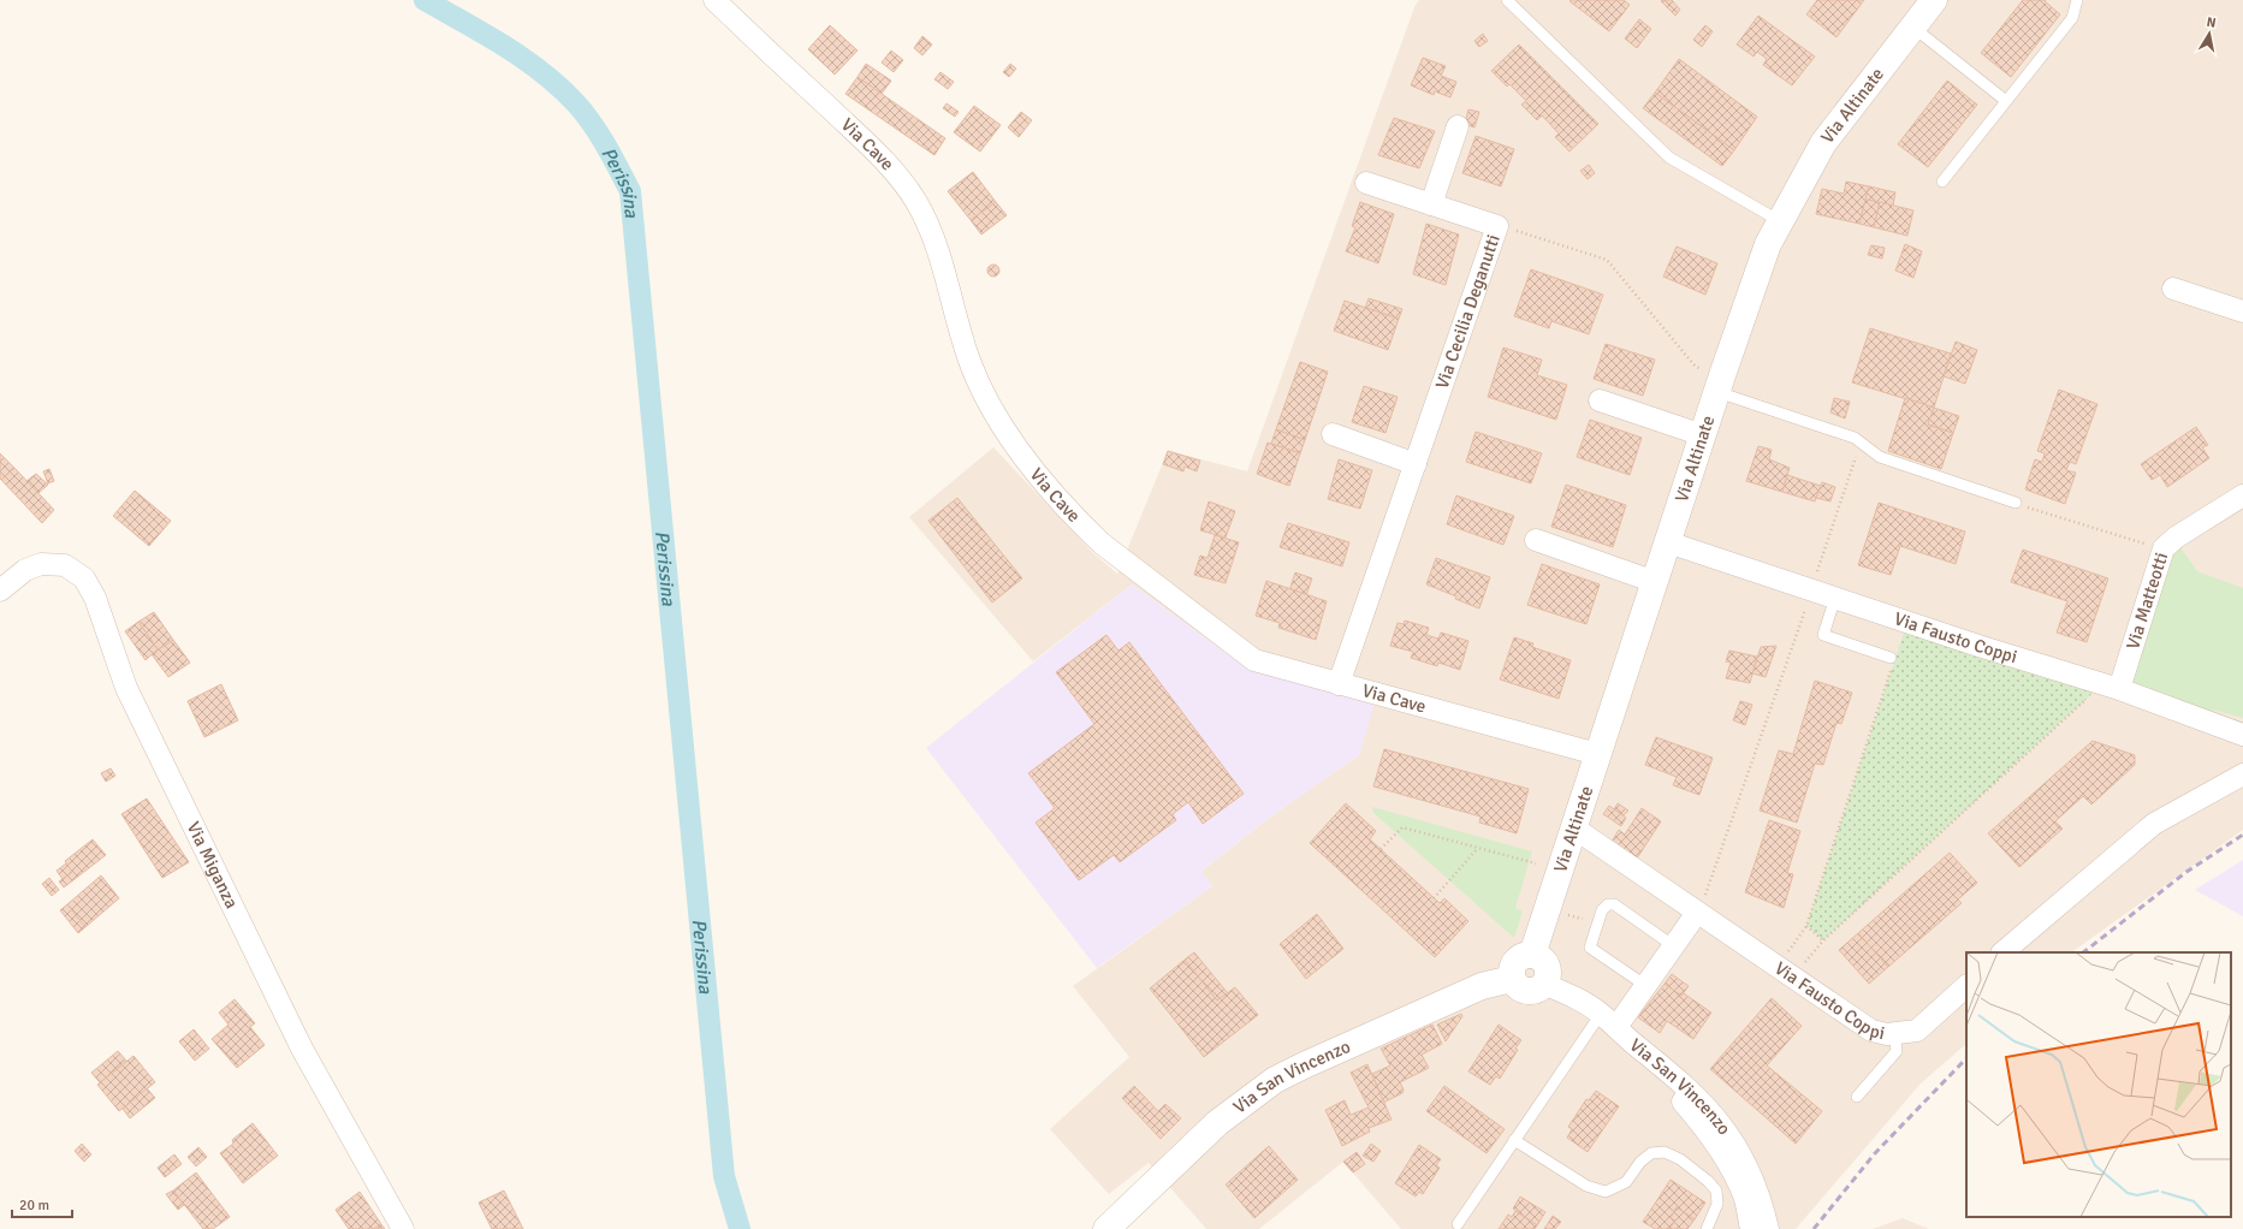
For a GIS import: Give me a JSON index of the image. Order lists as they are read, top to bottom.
{
  "streets": {
    "street": [
      "Via Altinate",
      "Via Cave",
      "Via Cecilia Deganutti",
      "Via Matteotti",
      "Via Fausto Coppi",
      "Via Miganza",
      "Via San Vincenzo"
    ]
  },
  "crossings": [
    ["Via Altinate", "Via Cave"],
    ["Via Altinate", "Via Fausto Coppi"],
    ["Via Altinate", "Via San Vincenzo"],
    ["Via Cave", "Via Cecilia Deganutti"],
    ["Via Matteotti", "Via Fausto Coppi"]
  ],
  "water": ["Perissina"],
  "scale_bar": "20 m",
  "north": "top"
}
